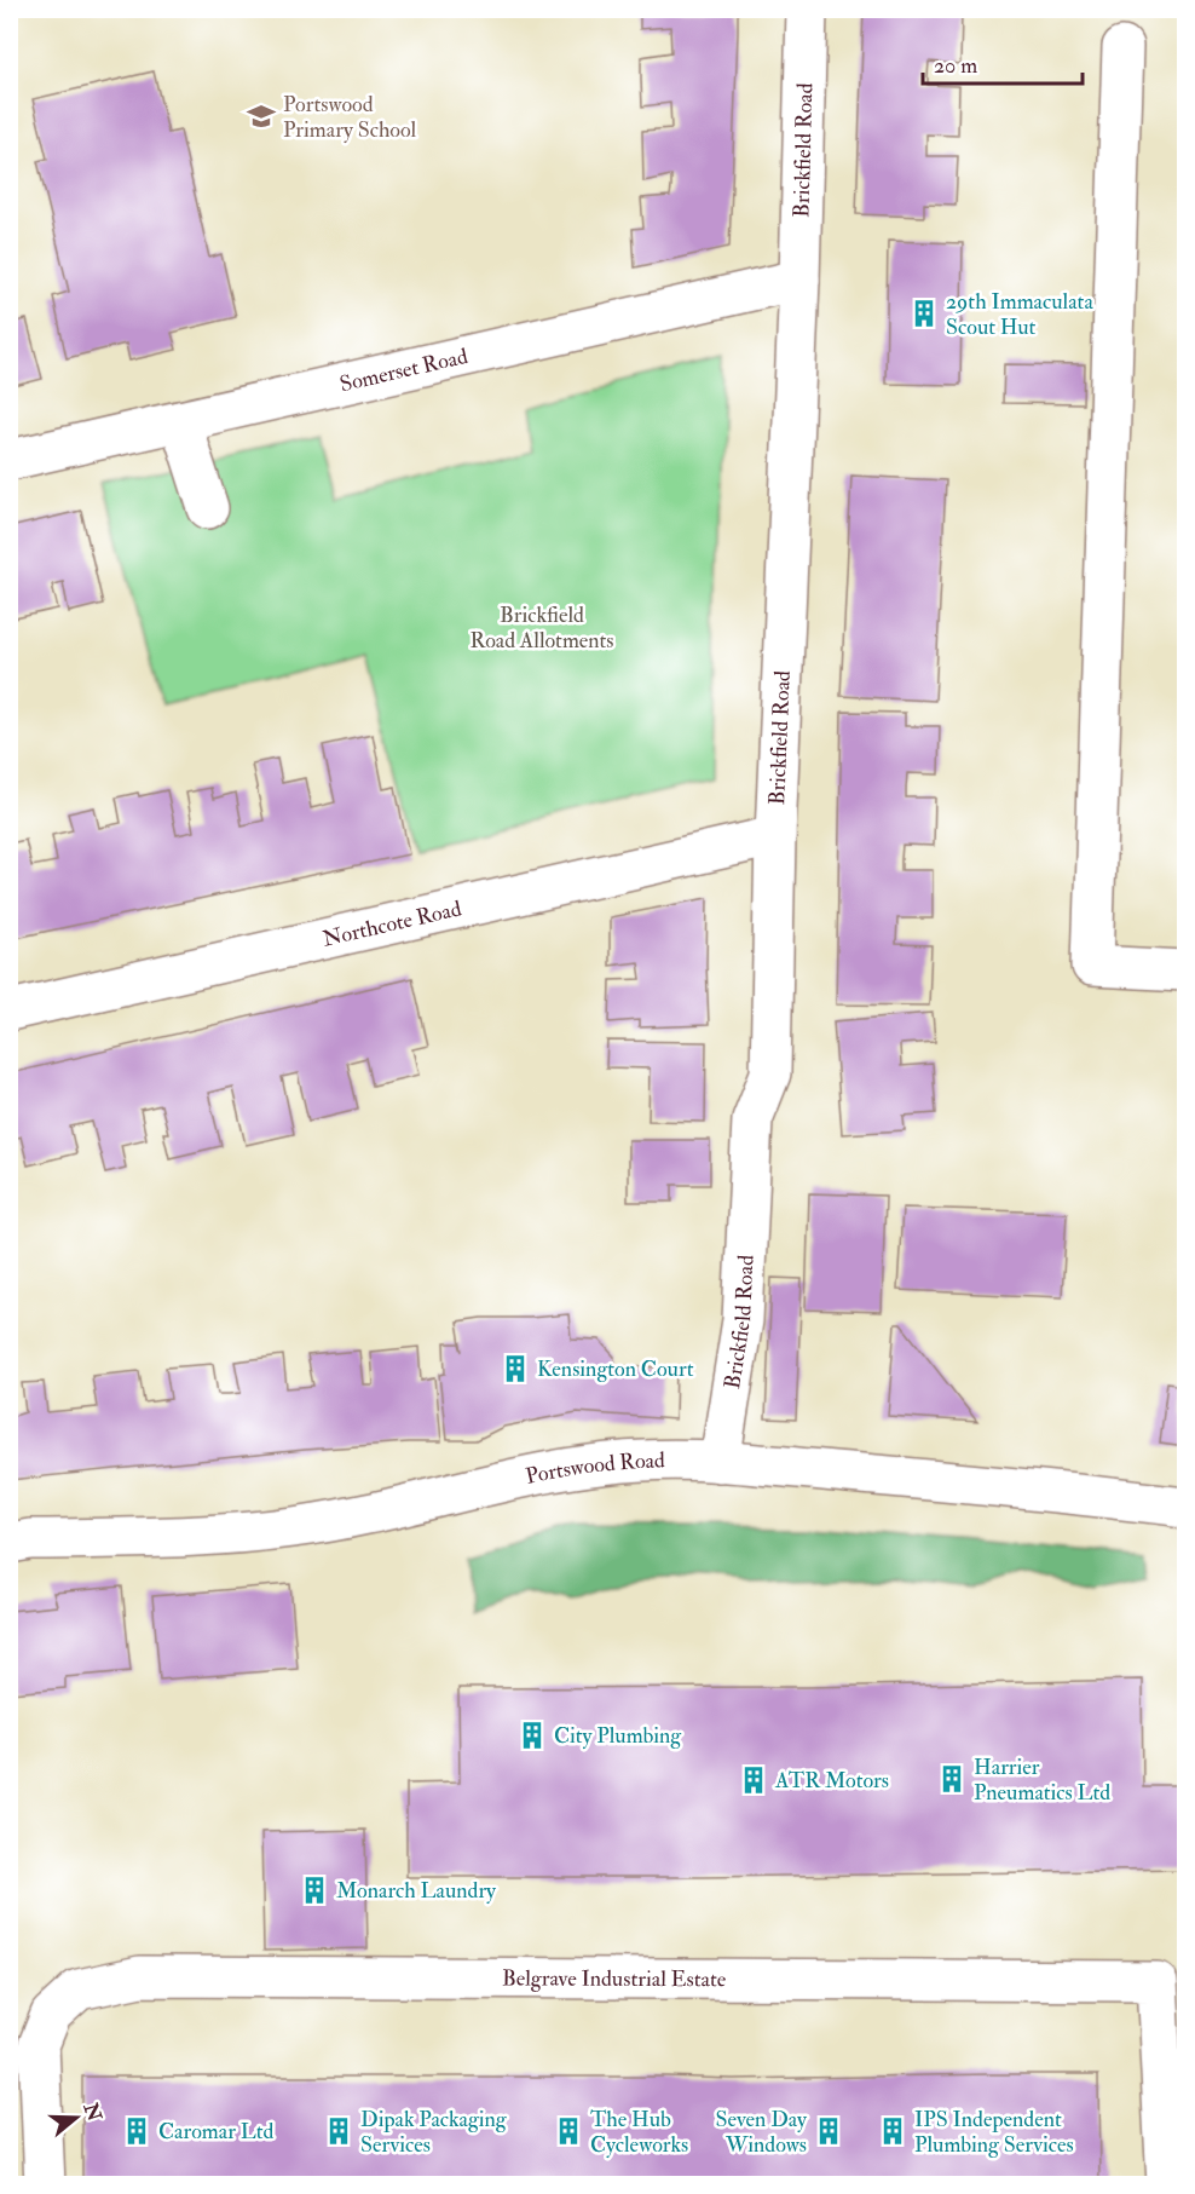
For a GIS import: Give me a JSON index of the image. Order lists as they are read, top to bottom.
{
  "streets": {
    "street": [
      "Brickfield Road",
      "Somerset Road",
      "Northcote Road",
      "Portswood Road",
      "Belgrave Industrial Estate"
    ]
  },
  "crossings": [
    ["Brickfield Road", "Somerset Road"],
    ["Brickfield Road", "Northcote Road"],
    ["Brickfield Road", "Portswood Road"]
  ],
  "parks": ["Brickfield Road Allotments"],
  "places": {
    "school or university": ["Portswood Primary School"],
    "building": [
      "29th Immaculata Scout Hut",
      "Kensington Court",
      "City Plumbing",
      "Harrier Pneumatics Ltd",
      "ATR Motors",
      "Monarch Laundry",
      "Caromar Ltd",
      "Dipak Packaging Services",
      "The Hub Cycleworks",
      "Seven Day Windows",
      "IPS Independent Plumbing Services"
    ]
  },
  "scale_bar": "20 m",
  "north": "right"
}
